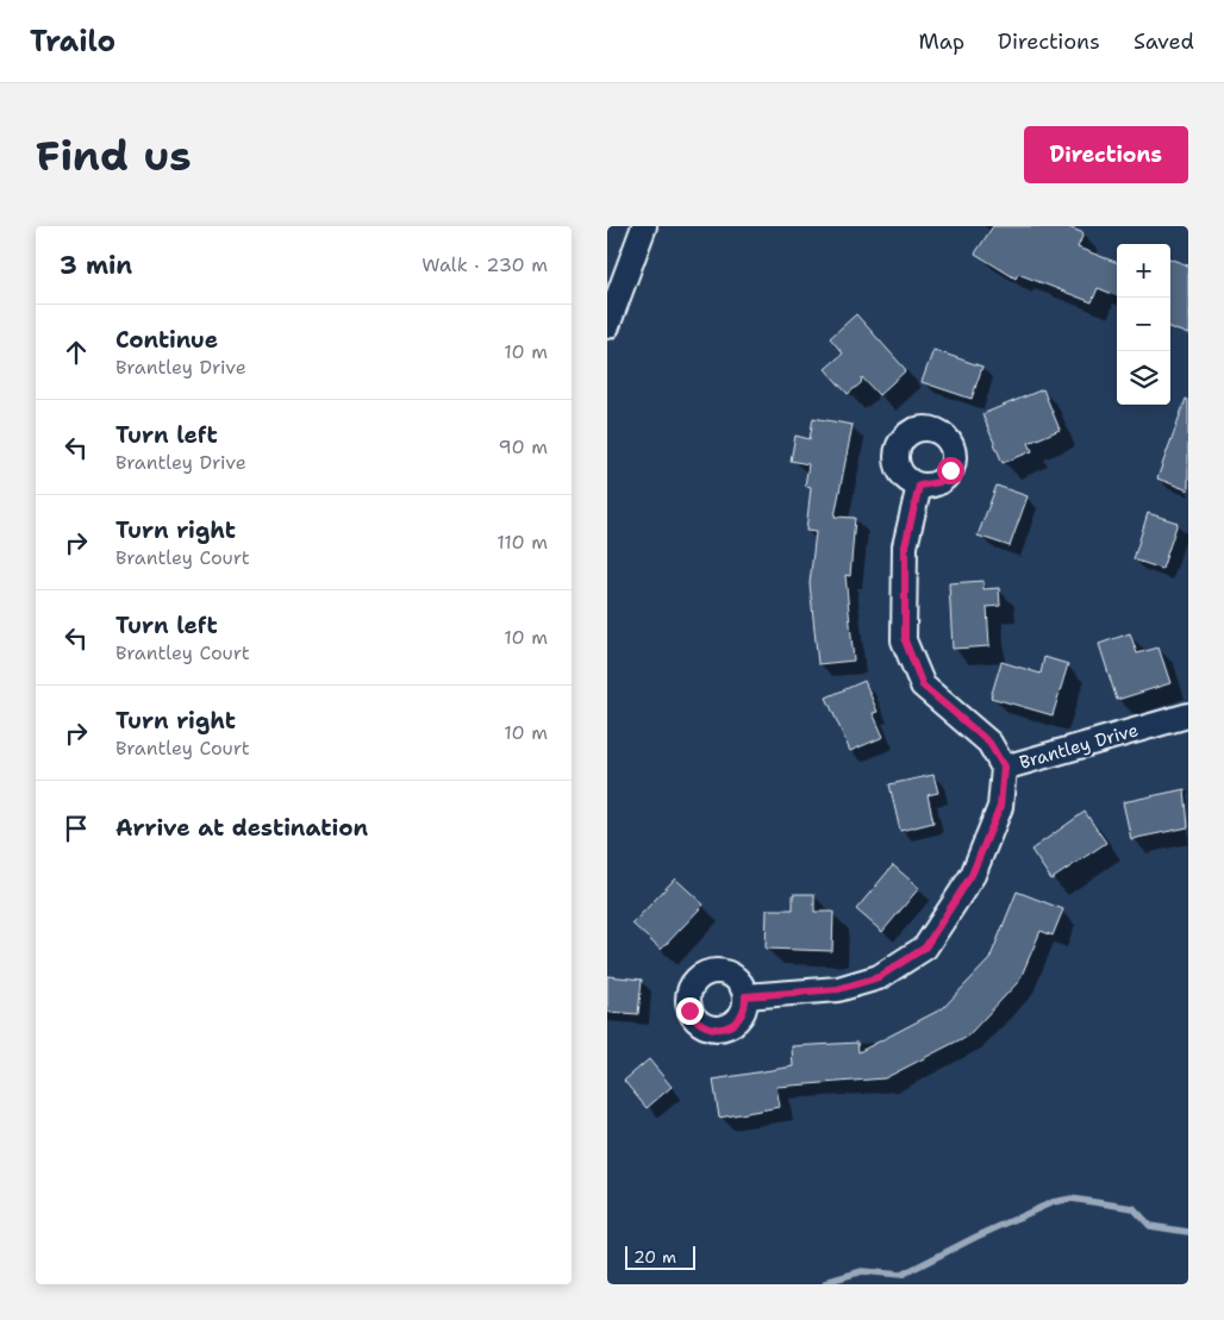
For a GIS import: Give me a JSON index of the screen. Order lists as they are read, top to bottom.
{
  "streets": {
    "street": ["Brantley Drive"]
  },
  "scale_bar": "20 m",
  "page": {
    "header": "Trailo",
    "nav": ["Map", "Directions", "Saved"],
    "buttons": "Directions",
    "title": "Find us",
    "heading": ["3 min", "Walk · 230 m"],
    "map_buttons": ["+", "−"],
    "list": [
      ["Continue", "Brantley Drive", "10 m"],
      ["Turn left", "Brantley Drive", "90 m"],
      ["Turn right", "Brantley Court", "110 m"],
      ["Turn left", "Brantley Court", "10 m"],
      ["Turn right", "Brantley Court", "10 m"],
      "Arrive at destination"
    ],
    "scale": "20 m"
  }
}
